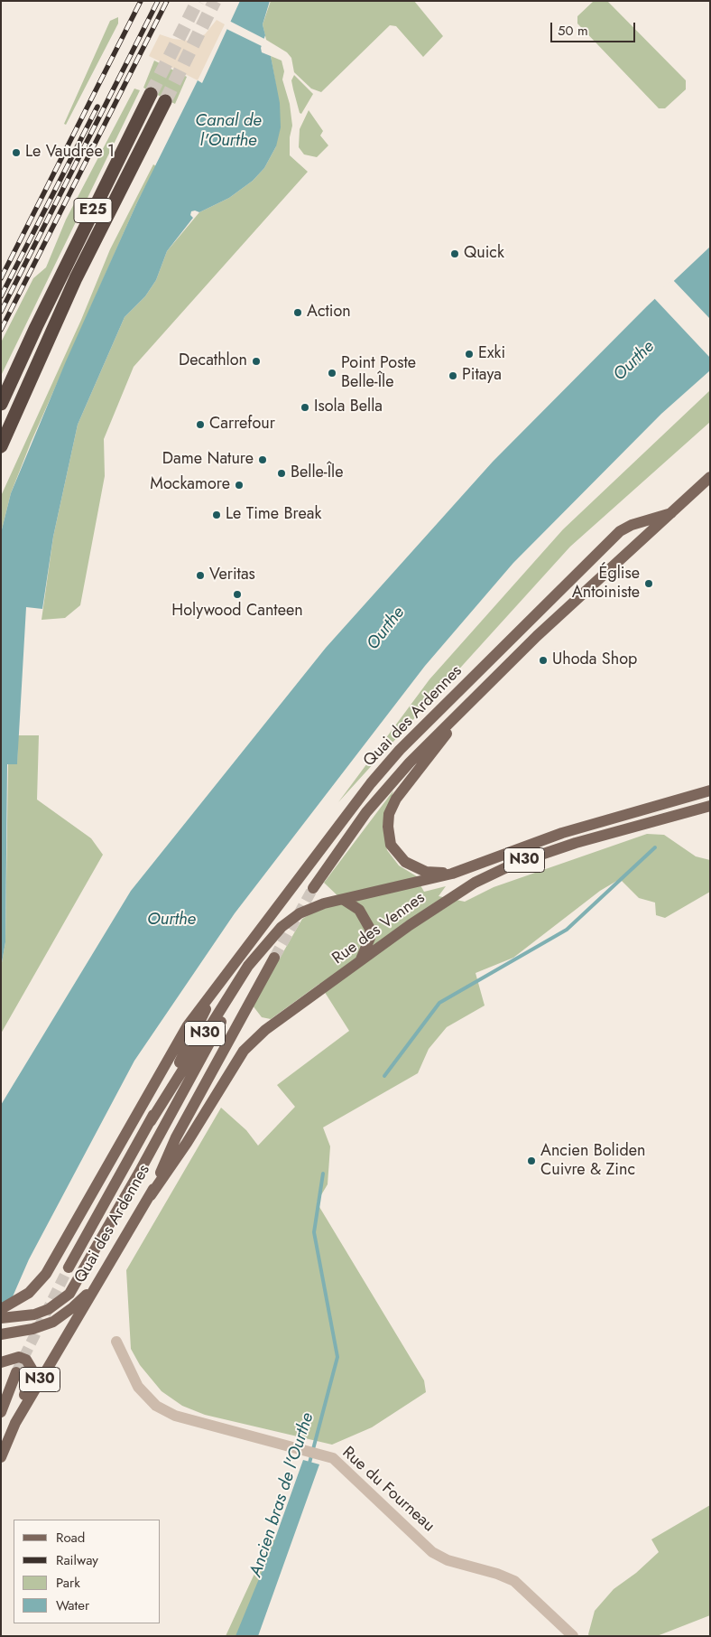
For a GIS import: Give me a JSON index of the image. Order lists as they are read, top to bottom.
{
  "streets": {
    "highway": ["E25"],
    "main road": ["Quai des Ardennes", "N30", "Rue des Vennes"],
    "street": ["Rue du Fourneau"]
  },
  "crossings": [
    ["Quai des Ardennes", "Rue des Vennes"]
  ],
  "water": ["Canal de l'Ourthe", "Ourthe", "Ancien bras de l'Ourthe"],
  "places": [
    "Le Vaudrée 1",
    "Quick",
    "Action",
    "Exki",
    "Decathlon",
    "Point Poste Belle-Île",
    "Pitaya",
    "Isola Bella",
    "Carrefour",
    "Dame Nature",
    "Belle-Île",
    "Mockamore",
    "Le Time Break",
    "Veritas",
    "Église Antoiniste",
    "Holywood Canteen",
    "Uhoda Shop",
    "Ancien Boliden Cuivre & Zinc"
  ],
  "legend": [
    "Road",
    "Railway",
    "Park",
    "Water"
  ],
  "scale_bar": "50 m"
}
